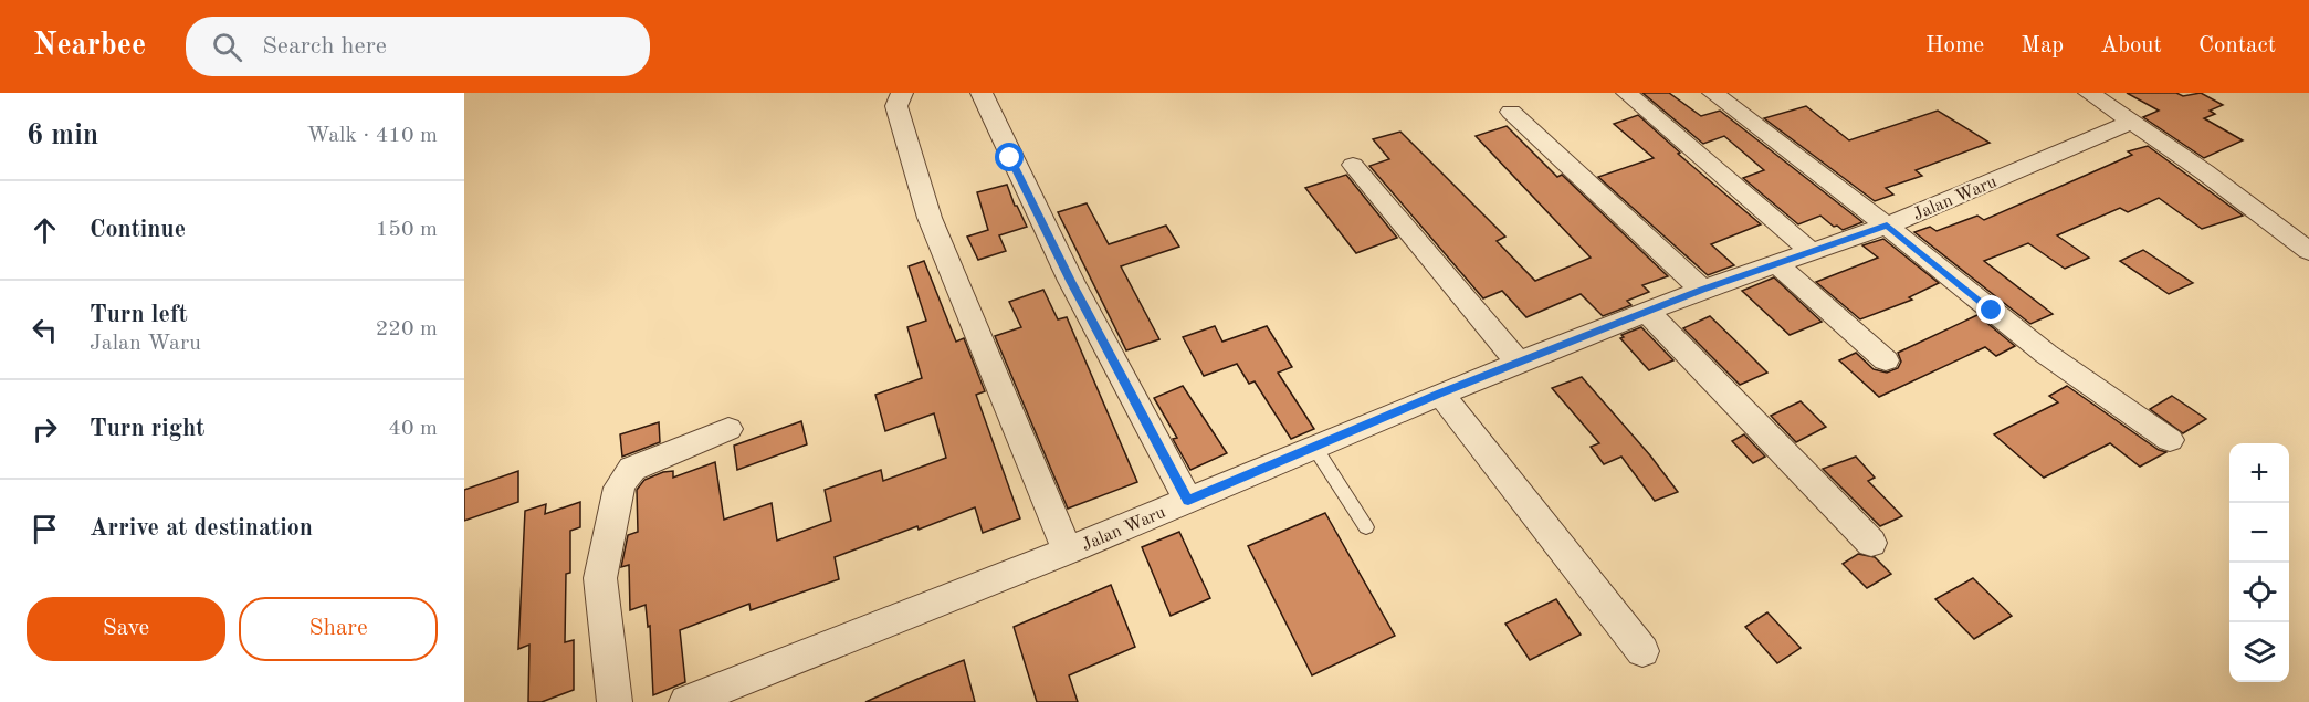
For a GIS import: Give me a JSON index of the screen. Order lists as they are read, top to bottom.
{
  "streets": {
    "street": ["Jalan Waru"]
  },
  "page": {
    "header": "Nearbee",
    "search": "Search here",
    "nav": [
      "Home",
      "Map",
      "About",
      "Contact"
    ],
    "heading": ["6 min", "Walk · 410 m"],
    "list": [
      ["Continue", "150 m"],
      ["Turn left", "Jalan Waru", "220 m"],
      ["Turn right", "40 m"],
      "Arrive at destination"
    ],
    "map_buttons": ["+", "−"],
    "buttons": ["Save", "Share"]
  }
}
